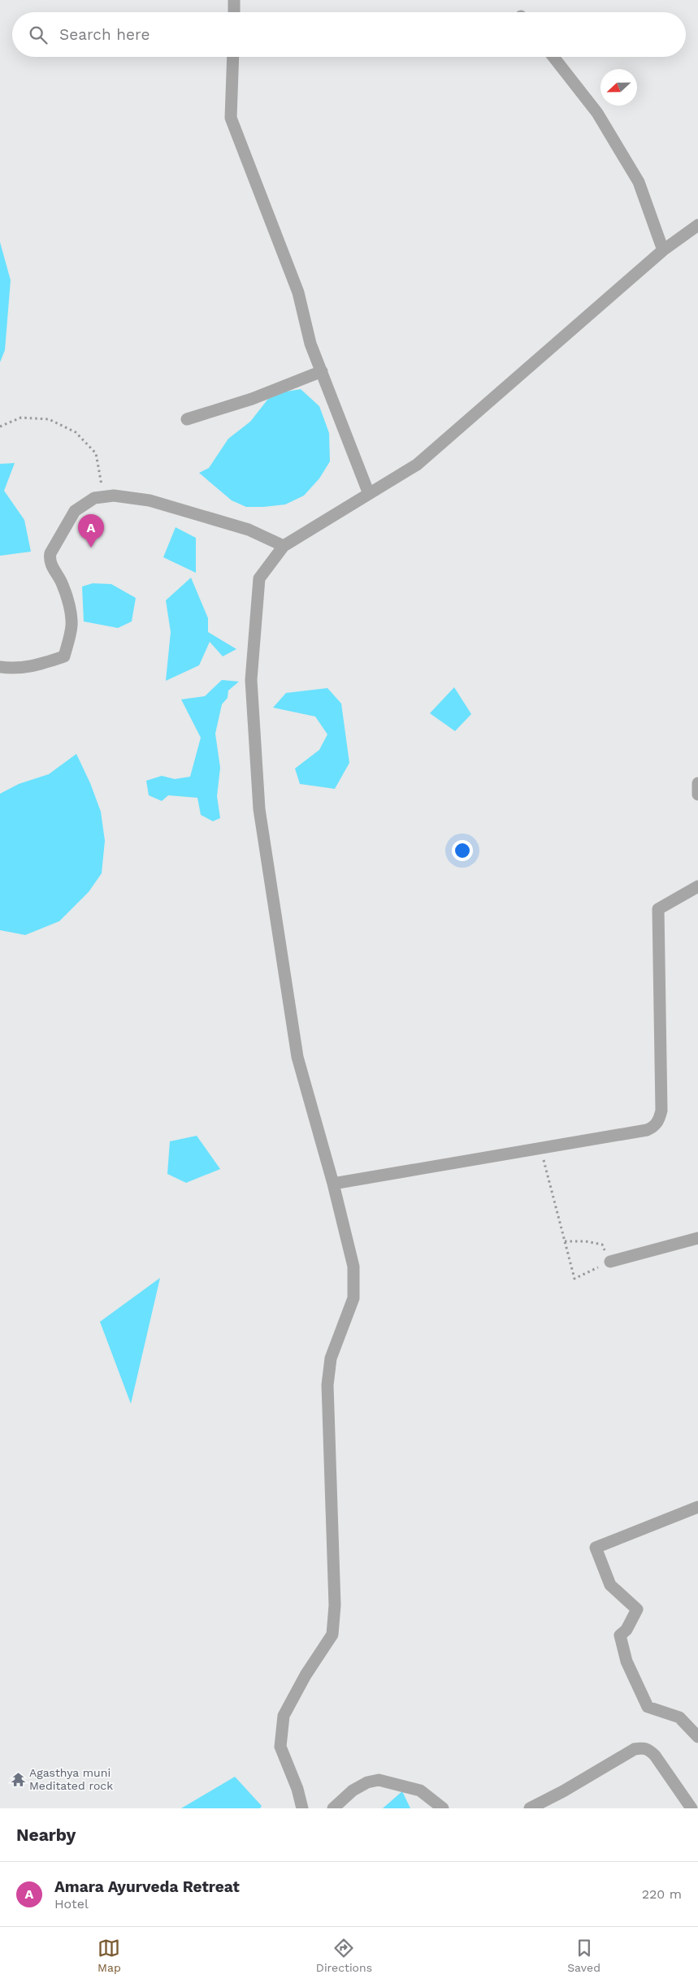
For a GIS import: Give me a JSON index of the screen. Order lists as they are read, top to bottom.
{
  "places": {
    "temple": ["Agasthya muni Meditated rock"]
  },
  "north": "left",
  "page": {
    "search": "Search here",
    "pins": "A",
    "heading": "Nearby",
    "list": [
      {
        "mark": "A",
        "name": "Amara Ayurveda Retreat",
        "note": "Hotel",
        "value": "220 m"
      }
    ],
    "nav": ["Map", "Directions", "Saved"]
  }
}
